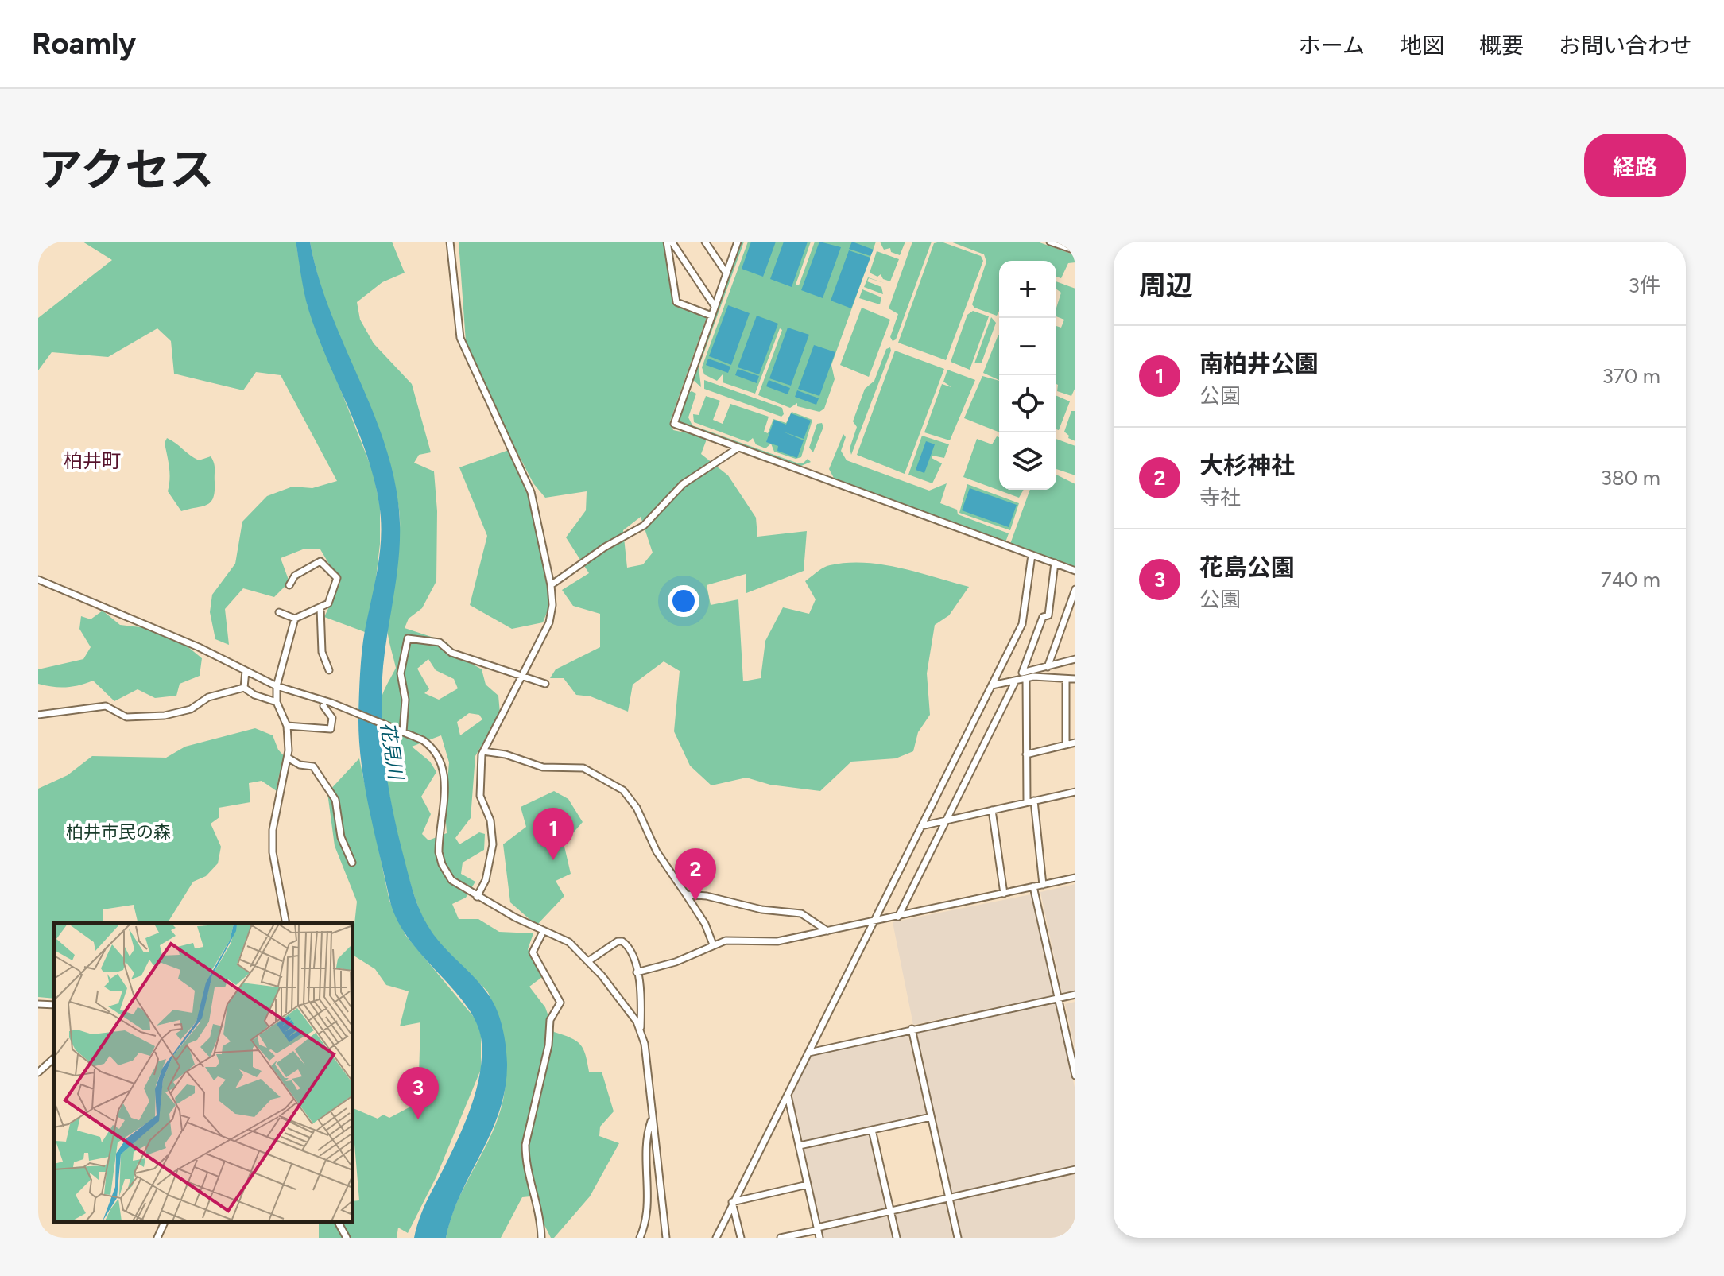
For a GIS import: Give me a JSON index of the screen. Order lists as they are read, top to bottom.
{
  "districts": ["柏井町"],
  "water": ["花見川"],
  "parks": ["柏井市民の森"],
  "page": {
    "header": "Roamly",
    "nav": [
      "ホーム",
      "地図",
      "概要",
      "お問い合わせ"
    ],
    "title": "アクセス",
    "buttons": "経路",
    "heading": ["周辺", "3件"],
    "map_buttons": ["+", "−"],
    "list": [
      {
        "mark": "1",
        "name": "南柏井公園",
        "note": "公園",
        "value": "370 m"
      },
      {
        "mark": "2",
        "name": "大杉神社",
        "note": "寺社",
        "value": "380 m"
      },
      {
        "mark": "3",
        "name": "花島公園",
        "note": "公園",
        "value": "740 m"
      }
    ],
    "pins": ["1", "2", "3"]
  }
}
